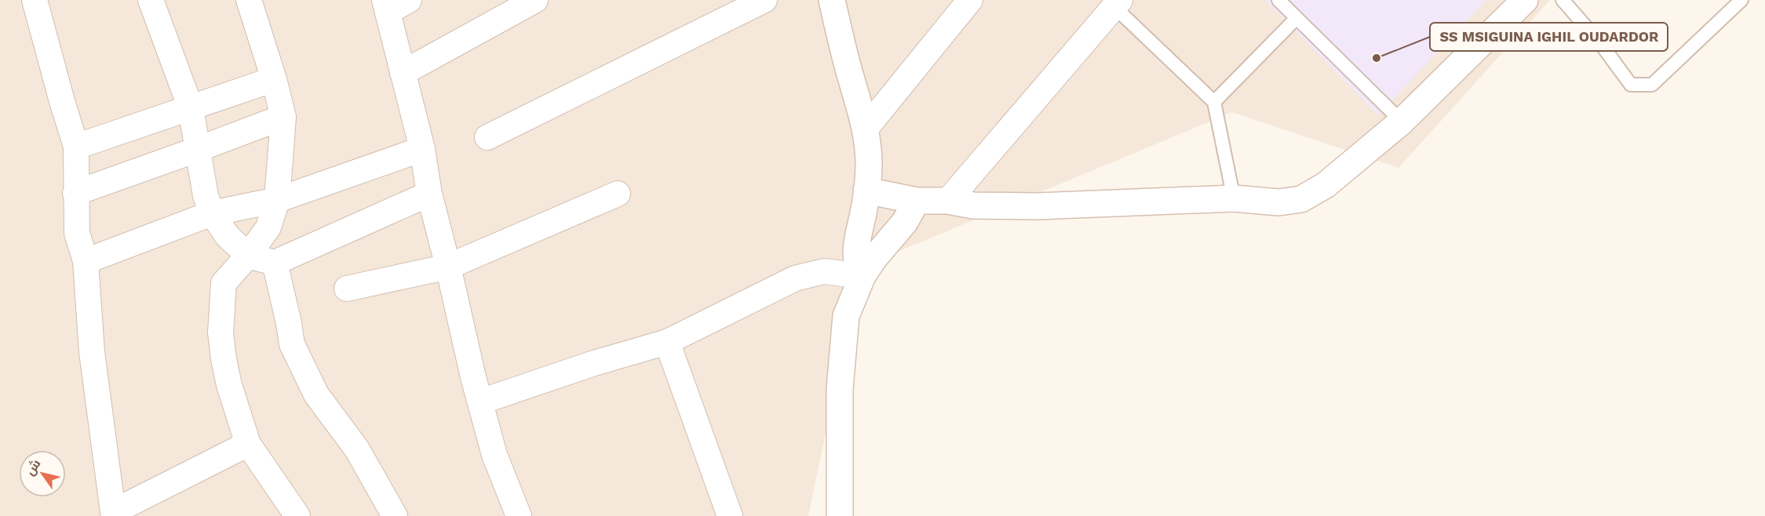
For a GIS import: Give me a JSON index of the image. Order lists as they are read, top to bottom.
{
  "places": ["SS MSIGUINA IGHIL OUDARDOR"],
  "north": "top left"
}
